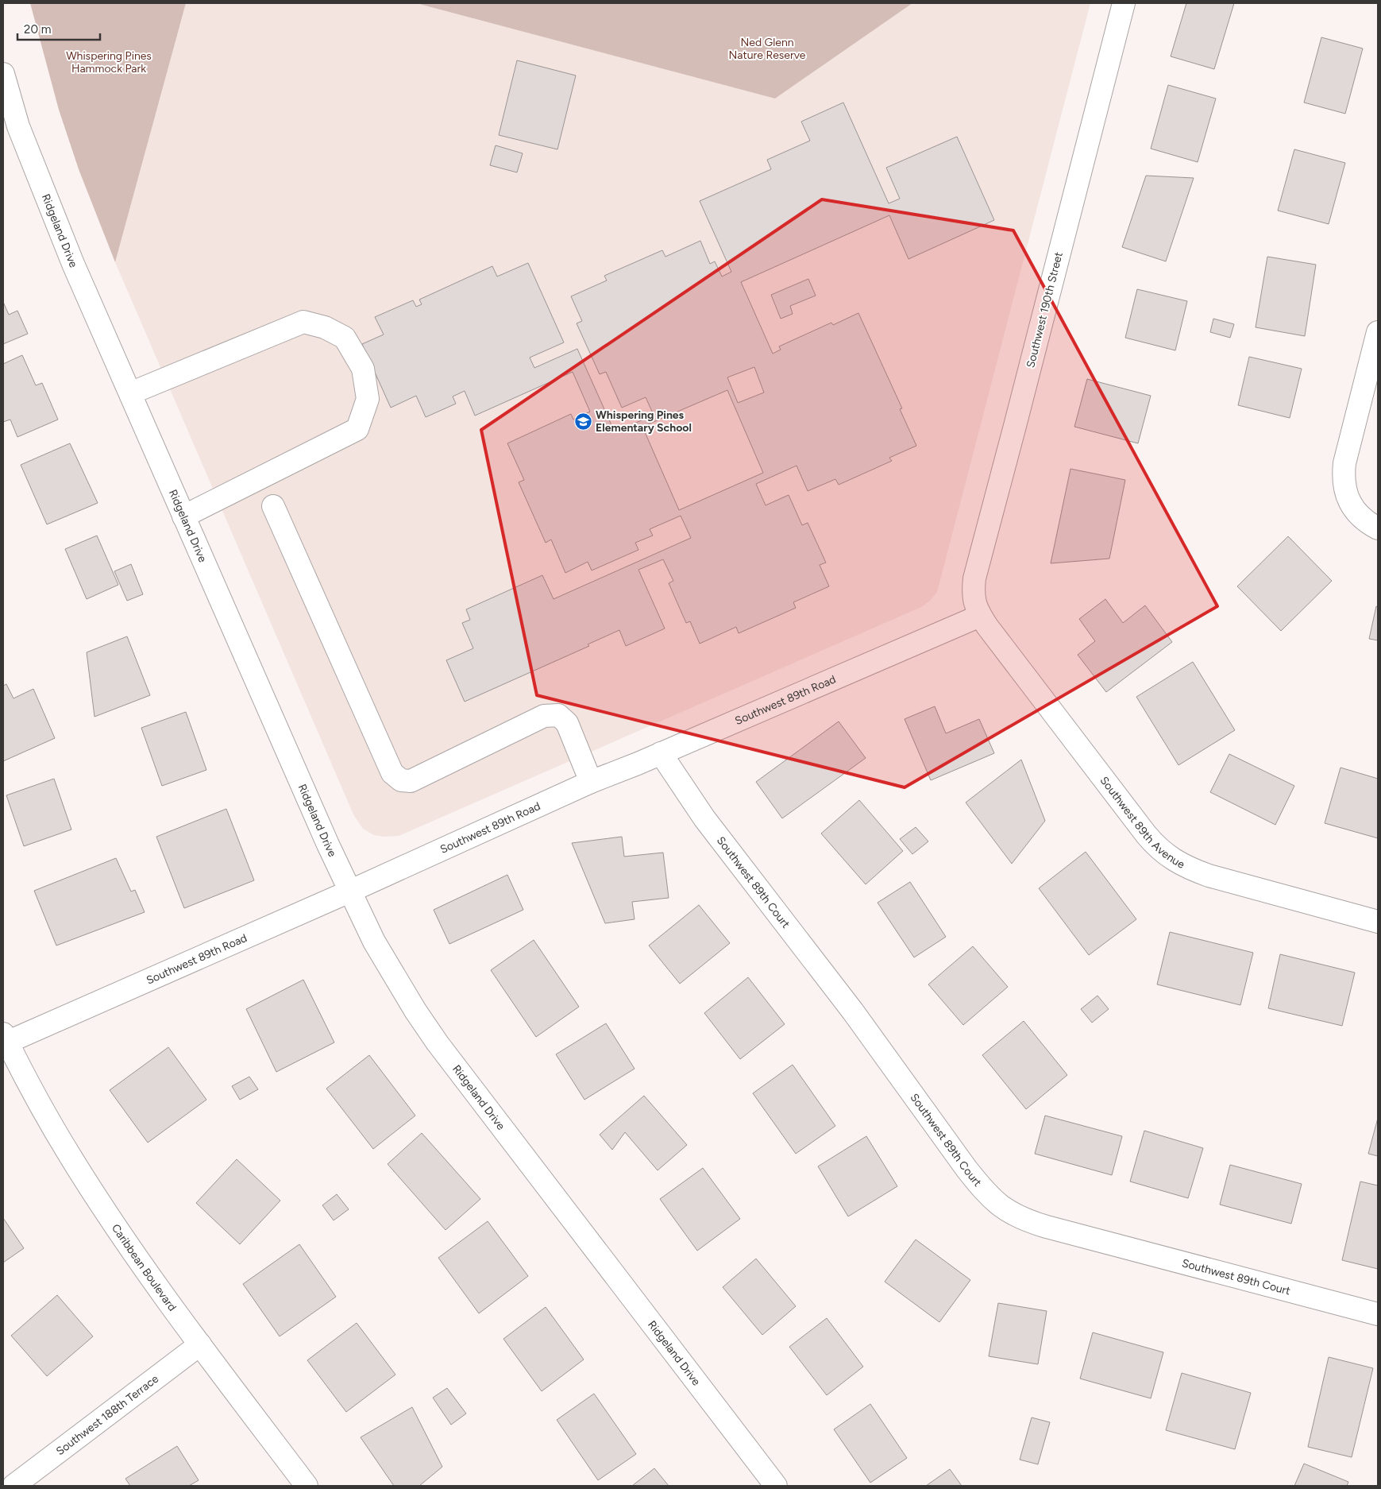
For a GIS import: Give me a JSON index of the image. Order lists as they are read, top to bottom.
{
  "streets": {
    "street": [
      "Ridgeland Drive",
      "Southwest 190th Street",
      "Southwest 89th Road",
      "Southwest 89th Avenue",
      "Southwest 89th Court",
      "Caribbean Boulevard",
      "Southwest 188th Terrace"
    ]
  },
  "crossings": [
    ["Ridgeland Drive", "Southwest 89th Road"],
    ["Southwest 190th Street", "Southwest 89th Road"],
    ["Southwest 190th Street", "Southwest 89th Avenue"],
    ["Southwest 89th Road", "Southwest 89th Avenue"],
    ["Southwest 89th Road", "Southwest 89th Court"],
    ["Southwest 89th Road", "Caribbean Boulevard"],
    ["Caribbean Boulevard", "Southwest 188th Terrace"]
  ],
  "parks": ["Ned Glenn Nature Reserve", "Whispering Pines Hammock Park"],
  "places": {
    "school or university": ["Whispering Pines Elementary School"]
  },
  "scale_bar": "20 m"
}
